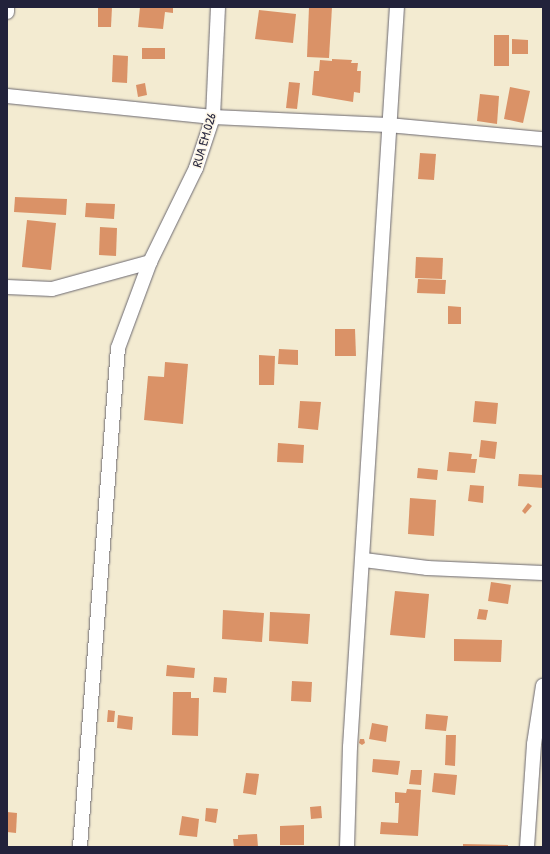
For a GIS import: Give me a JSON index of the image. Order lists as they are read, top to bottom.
{
  "streets": {
    "street": ["RUA EM.026"]
  }
}
